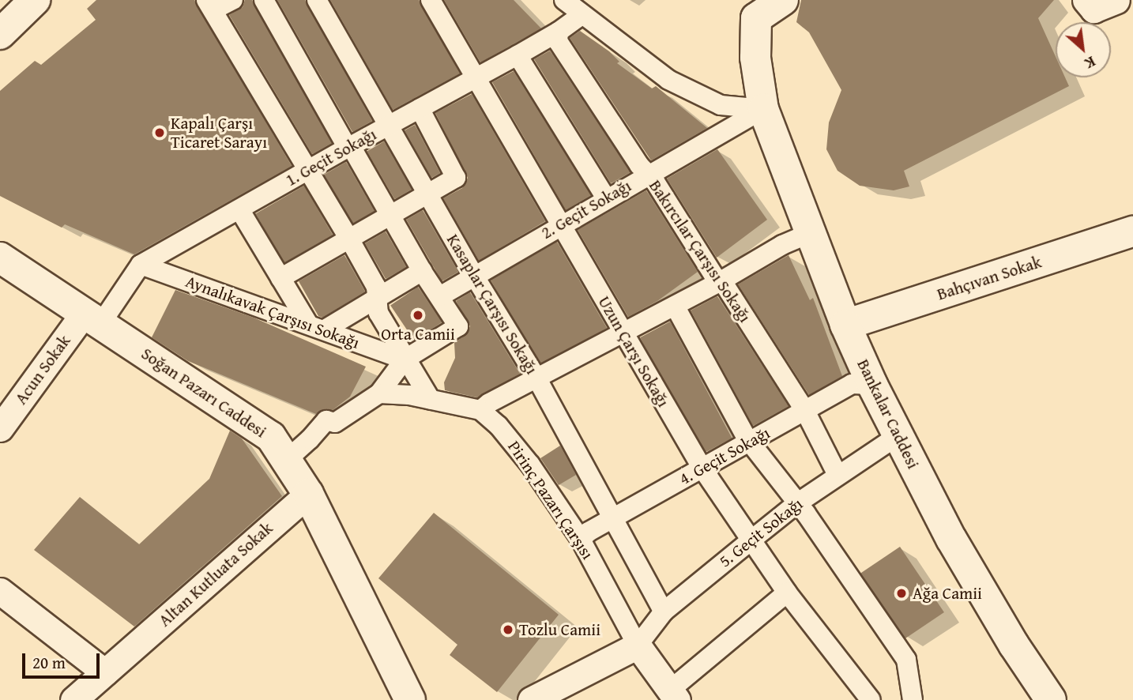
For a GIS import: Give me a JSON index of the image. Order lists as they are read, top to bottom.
{
  "streets": {
    "main road": ["Bahçıvan Sokak", "Soğan Pazarı Caddesi", "Bankalar Caddesi"],
    "street": [
      "1. Geçit Sokağı",
      "2. Geçit Sokağı",
      "Bakırcılar Çarşısı Sokağı",
      "Kasaplar Çarşısı Sokağı",
      "Aynalıkavak Çarşısı Sokağı",
      "Uzun Çarşı Sokağı",
      "Acun Sokak",
      "4. Geçit Sokağı",
      "Pirinç Pazarı Çarşısı",
      "5. Geçit Sokağı",
      "Altan Kutluata Sokak"
    ]
  },
  "crossings": [
    ["1. Geçit Sokağı", "Bakırcılar Çarşısı Sokağı"],
    ["1. Geçit Sokağı", "Kasaplar Çarşısı Sokağı"],
    ["1. Geçit Sokağı", "Aynalıkavak Çarşısı Sokağı"],
    ["1. Geçit Sokağı", "Uzun Çarşı Sokağı"],
    ["1. Geçit Sokağı", "Acun Sokak"],
    ["1. Geçit Sokağı", "Soğan Pazarı Caddesi"],
    ["2. Geçit Sokağı", "Bakırcılar Çarşısı Sokağı"],
    ["2. Geçit Sokağı", "Kasaplar Çarşısı Sokağı"],
    ["2. Geçit Sokağı", "Uzun Çarşı Sokağı"],
    ["2. Geçit Sokağı", "Bankalar Caddesi"],
    ["Bakırcılar Çarşısı Sokağı", "4. Geçit Sokağı"],
    ["Bakırcılar Çarşısı Sokağı", "5. Geçit Sokağı"],
    ["Bahçıvan Sokak", "Bankalar Caddesi"],
    ["Kasaplar Çarşısı Sokağı", "4. Geçit Sokağı"],
    ["Kasaplar Çarşısı Sokağı", "5. Geçit Sokağı"],
    ["Uzun Çarşı Sokağı", "4. Geçit Sokağı"],
    ["Uzun Çarşı Sokağı", "5. Geçit Sokağı"],
    ["Acun Sokak", "Soğan Pazarı Caddesi"],
    ["Soğan Pazarı Caddesi", "Altan Kutluata Sokak"],
    ["Bankalar Caddesi", "4. Geçit Sokağı"],
    ["Bankalar Caddesi", "5. Geçit Sokağı"],
    ["4. Geçit Sokağı", "Pirinç Pazarı Çarşısı"],
    ["Pirinç Pazarı Çarşısı", "5. Geçit Sokağı"]
  ],
  "places": [
    "Kapalı Çarşı Ticaret Sarayı",
    "Orta Camii",
    "Ağa Camii",
    "Tozlu Camii"
  ],
  "scale_bar": "20 m",
  "north": "bottom right"
}
